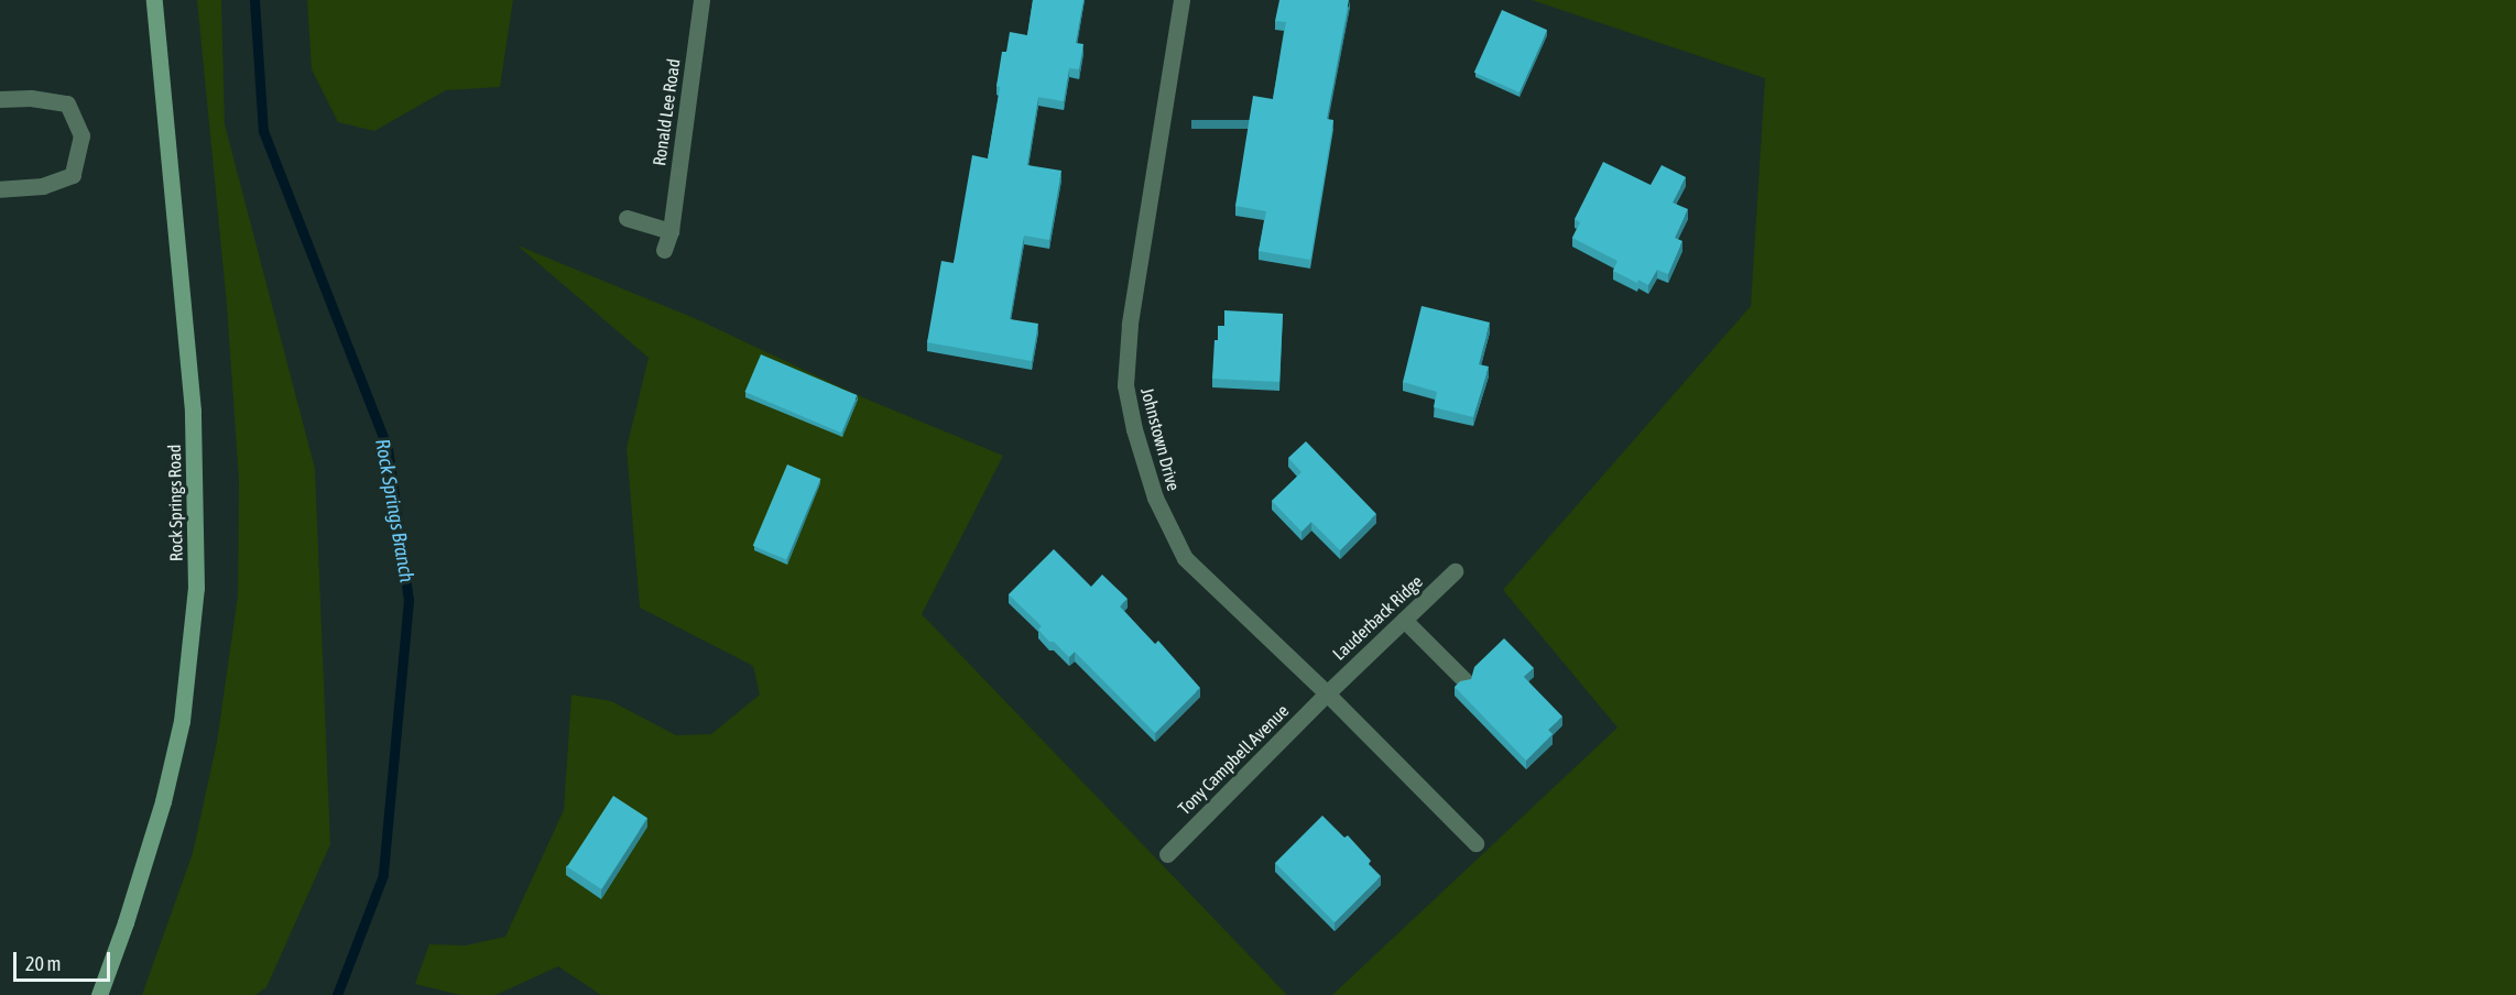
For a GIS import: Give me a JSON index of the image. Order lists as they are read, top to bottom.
{
  "streets": {
    "street": [
      "Ronald Lee Road",
      "Johnstown Drive",
      "Rock Springs Road",
      "Lauderback Ridge",
      "Tony Campbell Avenue"
    ]
  },
  "crossings": [
    ["Johnstown Drive", "Lauderback Ridge"],
    ["Johnstown Drive", "Tony Campbell Avenue"],
    ["Lauderback Ridge", "Tony Campbell Avenue"]
  ],
  "water": ["Rock Springs Branch"],
  "scale_bar": "20 m"
}
